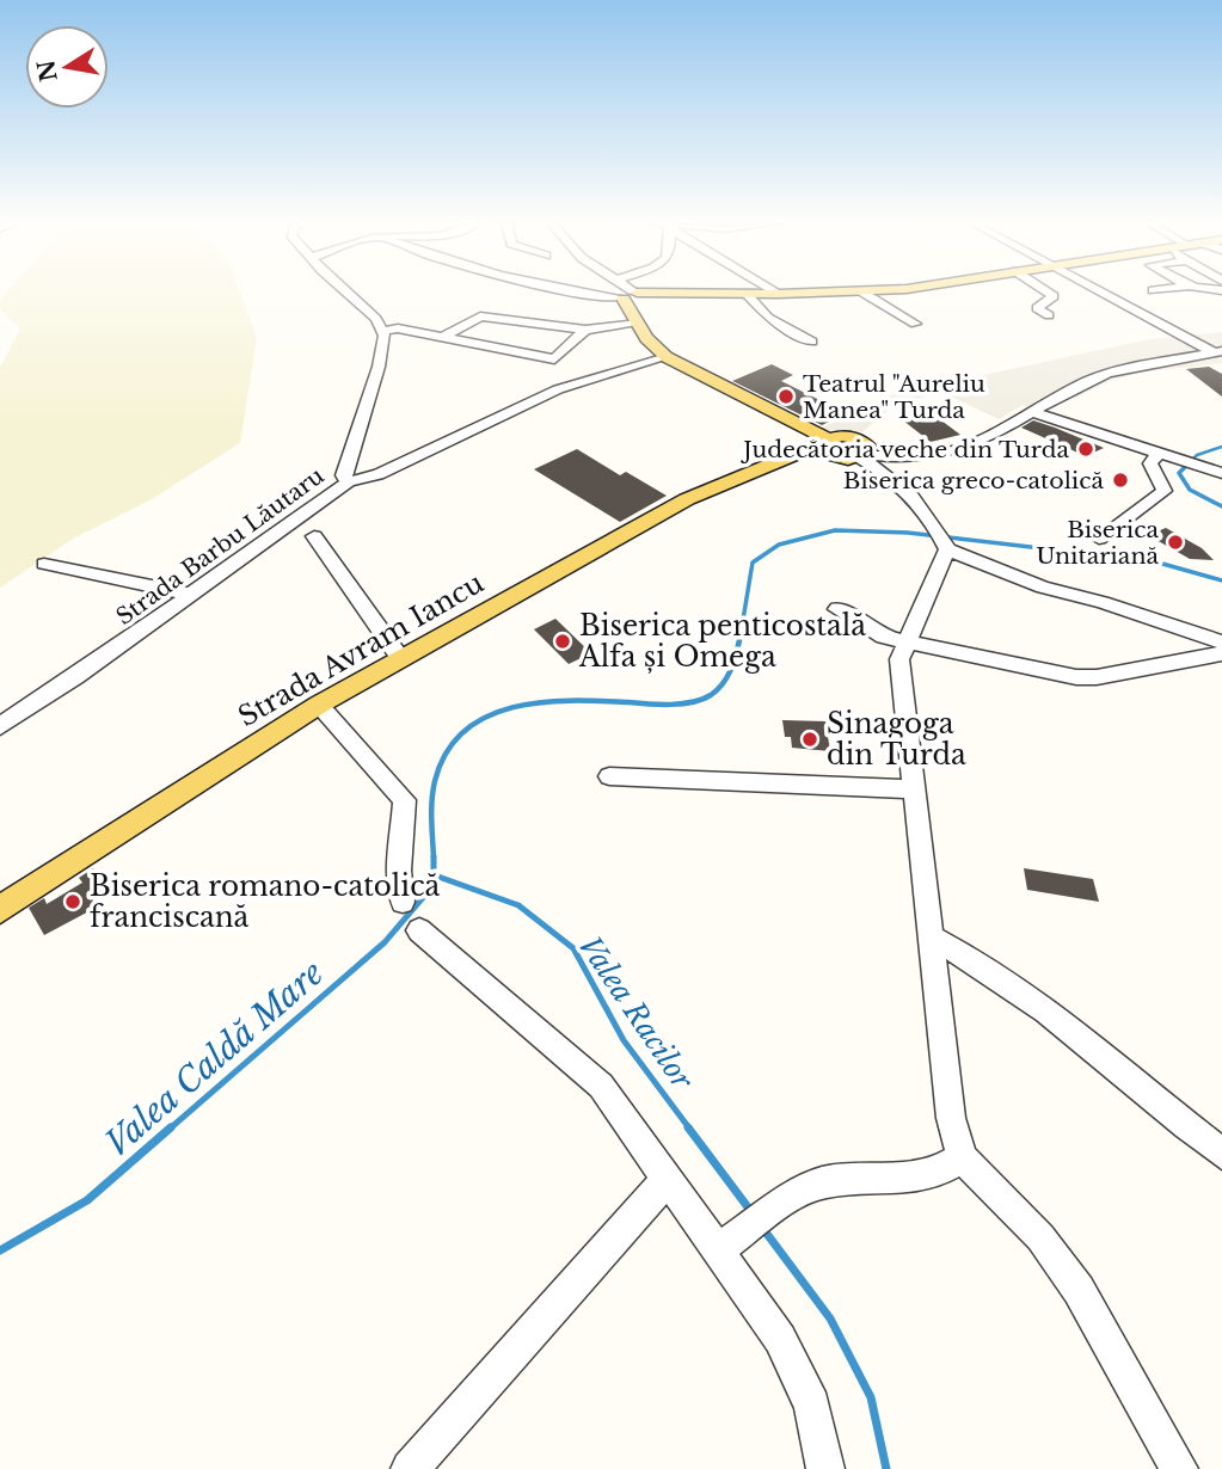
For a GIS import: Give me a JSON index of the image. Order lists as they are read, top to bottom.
{
  "streets": {
    "main road": ["Strada Avram Iancu"],
    "street": ["Strada Barbu Lăutaru"]
  },
  "water": ["Valea Racilor", "Valea Caldă Mare"],
  "places": [
    "Teatrul \"Aureliu Manea\" Turda",
    "Judecătoria veche din Turda",
    "Biserica greco-catolică",
    "Biserica Unitariană",
    "Biserica penticostală Alfa și Omega",
    "Sinagoga din Turda",
    "Biserica romano-catolică franciscană"
  ],
  "north": "left"
}
